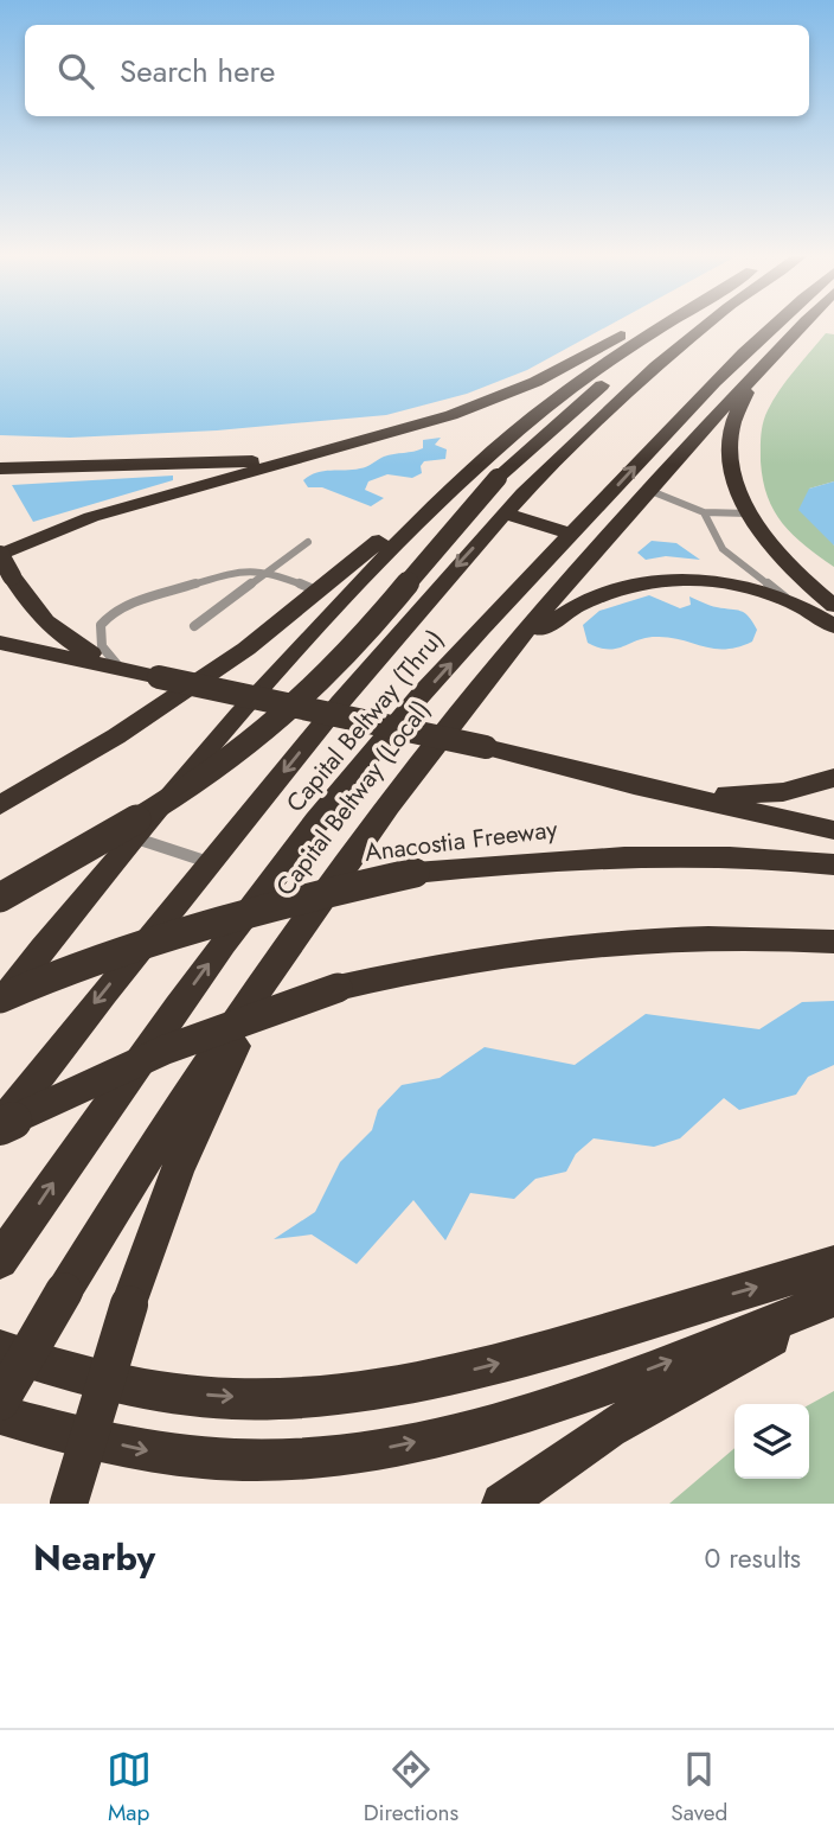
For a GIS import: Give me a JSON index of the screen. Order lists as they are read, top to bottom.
{
  "streets": {
    "highway": ["Capital Beltway (Thru)", "Capital Beltway (Local)", "Anacostia Freeway"]
  },
  "page": {
    "search": "Search here",
    "heading": ["Nearby", "0 results"],
    "nav": ["Map", "Directions", "Saved"]
  }
}
